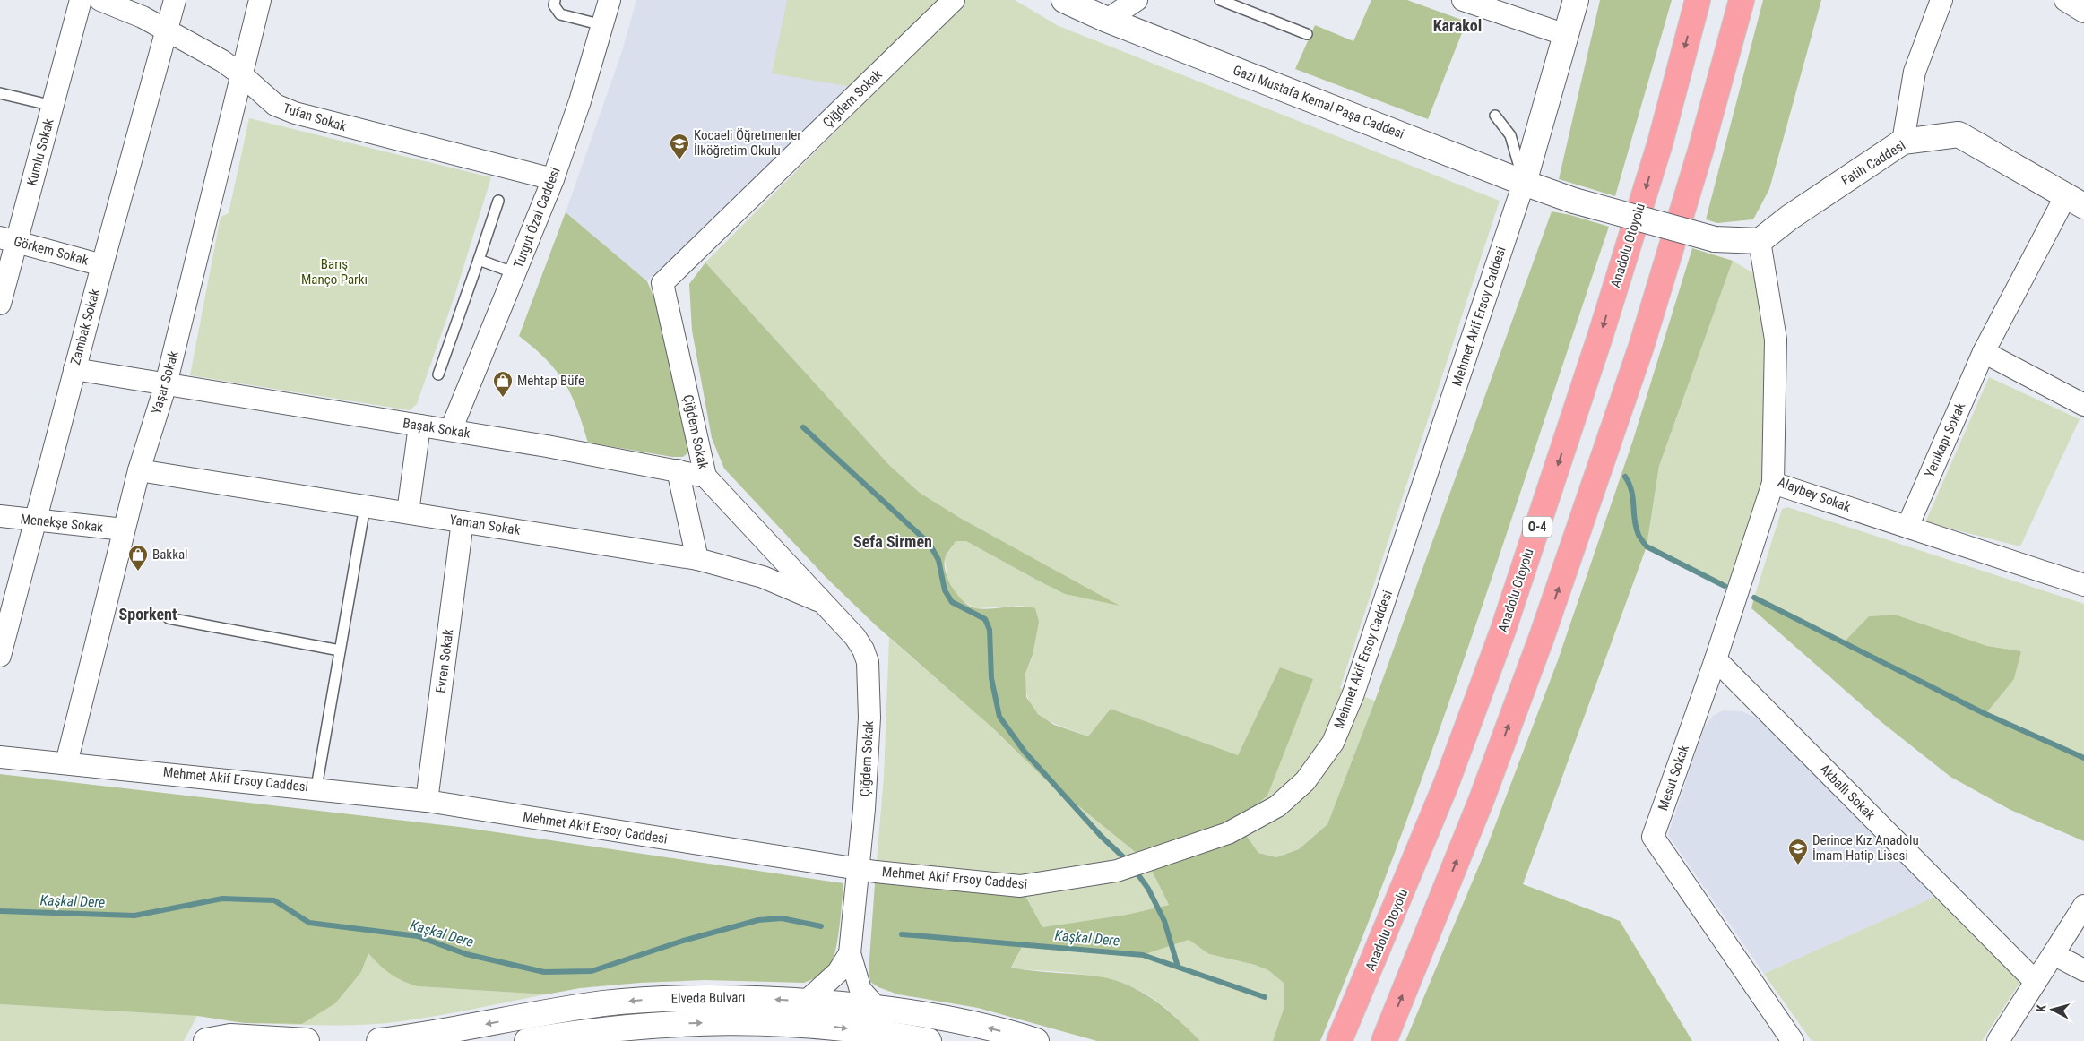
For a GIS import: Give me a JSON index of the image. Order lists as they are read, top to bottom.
{
  "streets": {
    "highway": ["Anadolu Otoyolu", "O-4"],
    "street": [
      "Çiğdem Sokak",
      "Gazi Mustafa Kemal Paşa Caddesi",
      "Tufan Sokak",
      "Kumlu Sokak",
      "Fatih Caddesi",
      "Turgut Özal Caddesi",
      "Görkem Sokak",
      "Mehmet Akif Ersoy Caddesi",
      "Zambak Sokak",
      "Yaşar Sokak",
      "Başak Sokak",
      "Yenikapı Sokak",
      "Alaybey Sokak",
      "Menekşe Sokak",
      "Yaman Sokak",
      "Evren Sokak",
      "Mesut Sokak",
      "Akballı Sokak",
      "Elveda Bulvarı"
    ]
  },
  "crossings": [
    ["Çiğdem Sokak", "Mehmet Akif Ersoy Caddesi"],
    ["Çiğdem Sokak", "Başak Sokak"],
    ["Çiğdem Sokak", "Yaman Sokak"],
    ["Gazi Mustafa Kemal Paşa Caddesi", "Fatih Caddesi"],
    ["Gazi Mustafa Kemal Paşa Caddesi", "Mehmet Akif Ersoy Caddesi"],
    ["Gazi Mustafa Kemal Paşa Caddesi", "Alaybey Sokak"],
    ["Tufan Sokak", "Turgut Özal Caddesi"],
    ["Tufan Sokak", "Zambak Sokak"],
    ["Tufan Sokak", "Yaşar Sokak"],
    ["Kumlu Sokak", "Görkem Sokak"],
    ["Fatih Caddesi", "Yenikapı Sokak"],
    ["Fatih Caddesi", "Alaybey Sokak"],
    ["Turgut Özal Caddesi", "Başak Sokak"],
    ["Görkem Sokak", "Zambak Sokak"],
    ["Mehmet Akif Ersoy Caddesi", "Yaşar Sokak"],
    ["Mehmet Akif Ersoy Caddesi", "Evren Sokak"],
    ["Zambak Sokak", "Başak Sokak"],
    ["Zambak Sokak", "Menekşe Sokak"],
    ["Yaşar Sokak", "Başak Sokak"],
    ["Yaşar Sokak", "Menekşe Sokak"],
    ["Yaşar Sokak", "Yaman Sokak"],
    ["Yenikapı Sokak", "Alaybey Sokak"],
    ["Alaybey Sokak", "Mesut Sokak"],
    ["Yaman Sokak", "Evren Sokak"],
    ["Mesut Sokak", "Akballı Sokak"]
  ],
  "districts": ["Karakol", "Sefa Sirmen", "Sporkent"],
  "water": ["Kaşkal Dere"],
  "parks": ["Barış Manço Parkı"],
  "places": {
    "school or university": ["Kocaeli Öğretmenler İlköğretim Okulu", "Derince Kız Anadolu İmam Hatip Lisesi"],
    "shop": ["Mehtap Büfe", "Bakkal"]
  },
  "north": "left"
}
